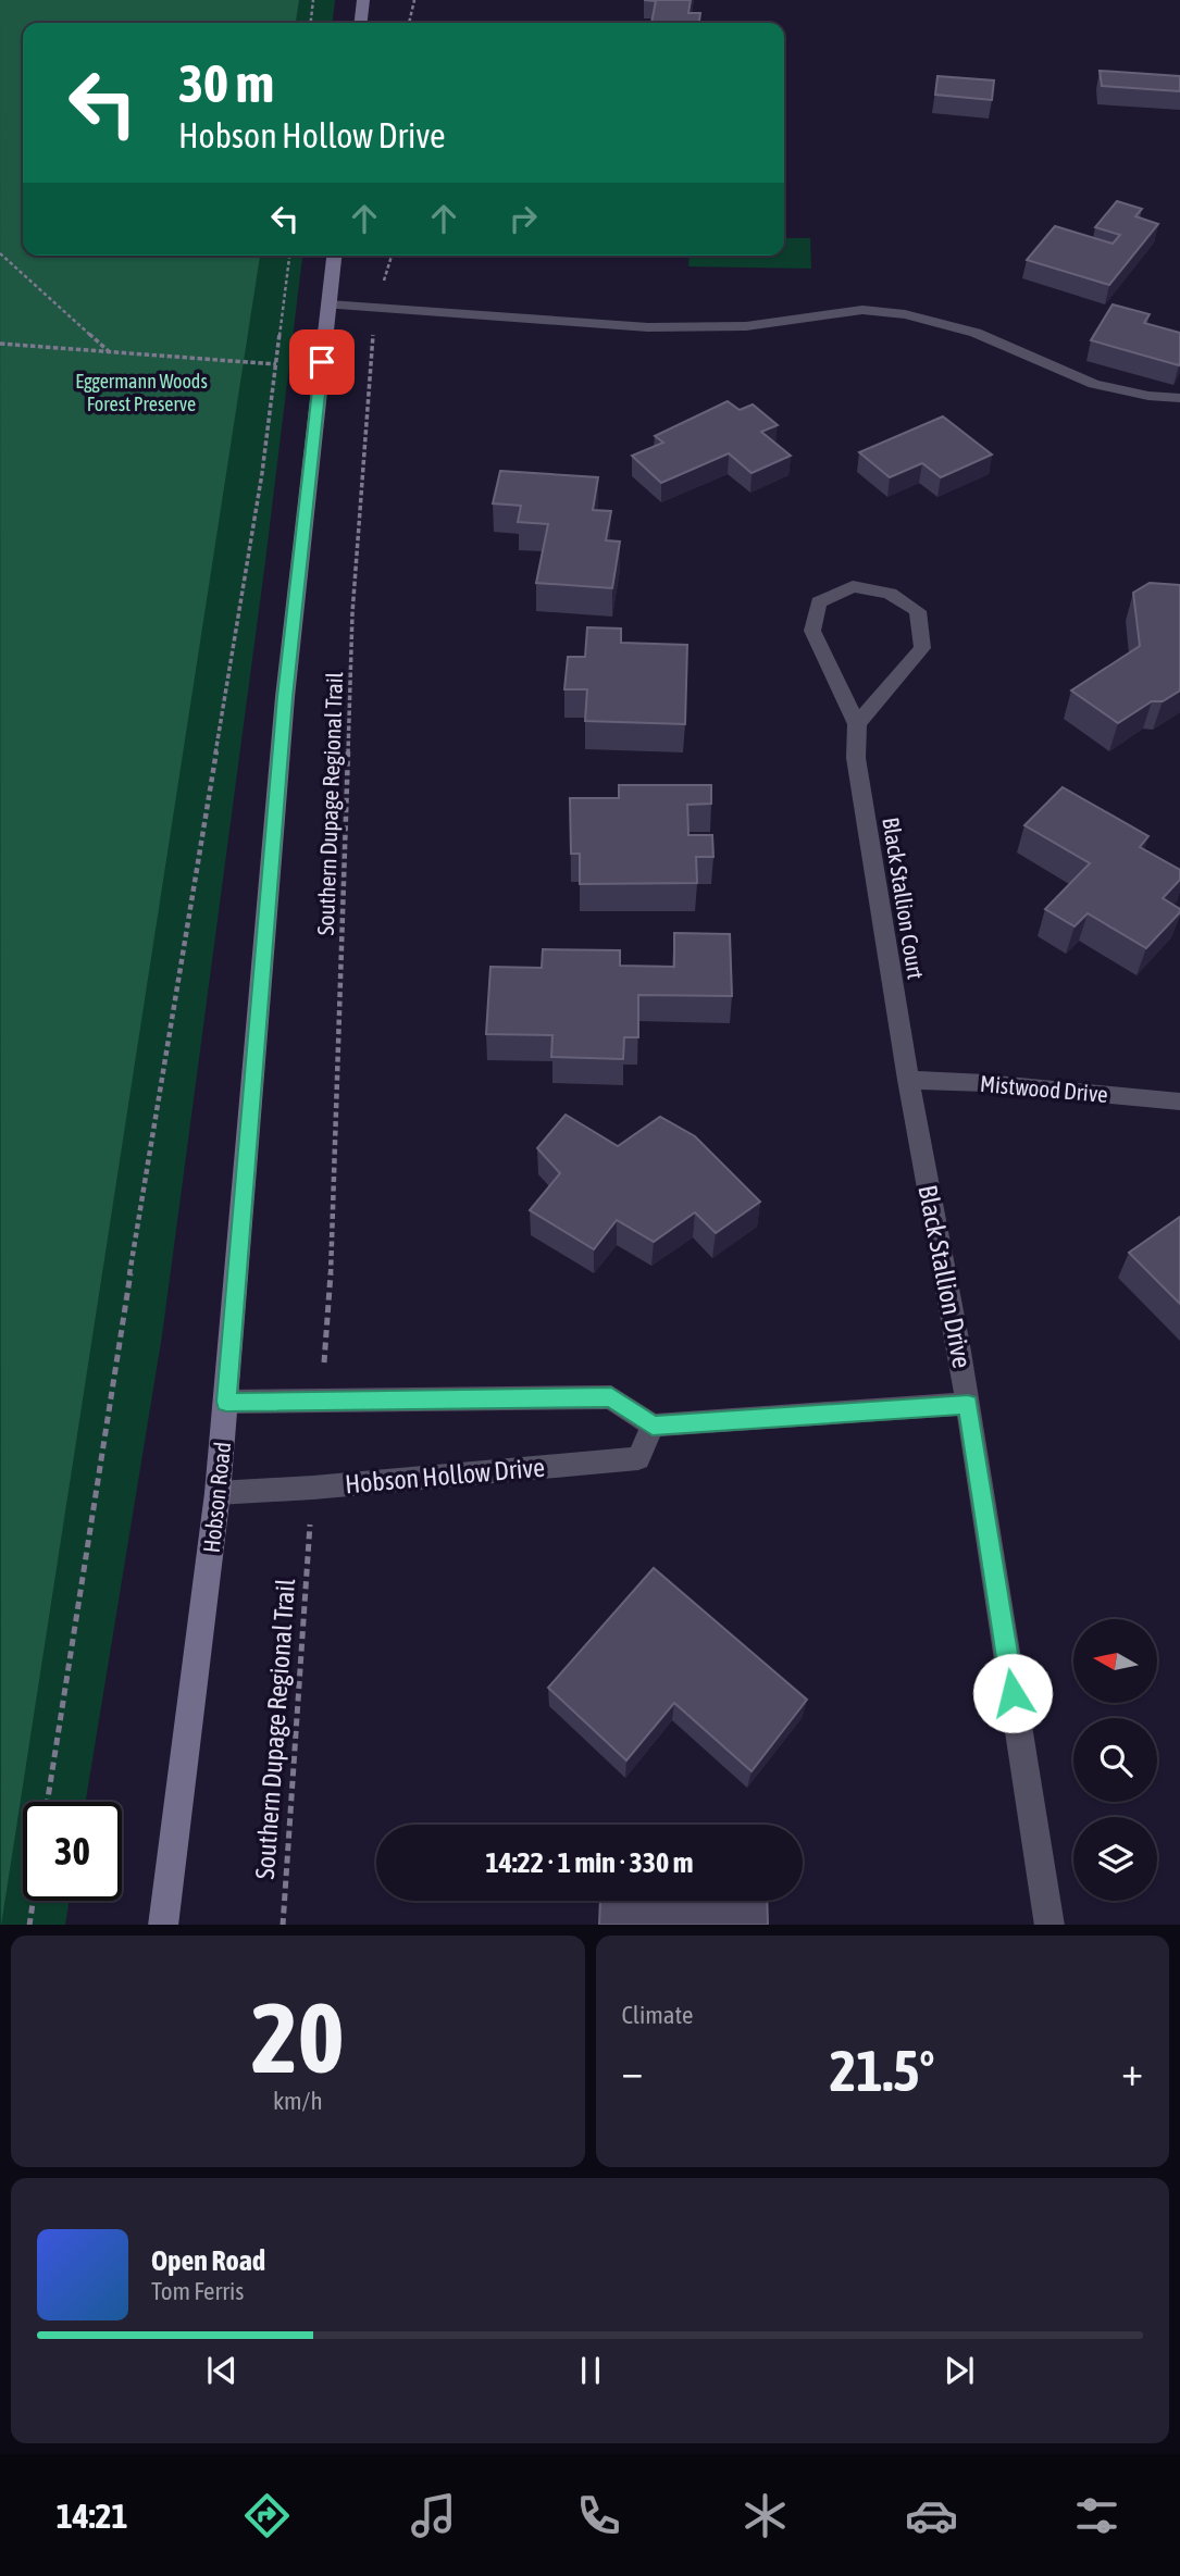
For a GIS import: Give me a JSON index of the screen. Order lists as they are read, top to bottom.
{
  "streets": {
    "main road": ["Hobson Road"],
    "street": [
      "Black Stallion Court",
      "Mistwood Drive",
      "Black Stallion Drive",
      "Hobson Hollow Drive"
    ],
    "path": ["Southern Dupage Regional Trail"]
  },
  "crossings": [
    ["Black Stallion Court", "Mistwood Drive"],
    ["Black Stallion Court", "Black Stallion Drive"],
    ["Mistwood Drive", "Black Stallion Drive"],
    ["Hobson Hollow Drive", "Hobson Road"]
  ],
  "parks": ["Eggermann Woods Forest Preserve"],
  "north": "left",
  "page": {
    "turn": ["30 m", "Hobson Hollow Drive"],
    "limit": "30",
    "trip": "14:22 · 1 min · 330 m",
    "tile": [
      ["20", "km/h"],
      "Climate"
    ],
    "heat": ["−", "21.5°", "+"],
    "song": ["Open Road", "Tom Ferris"],
    "tabs": "14:21"
  }
}
